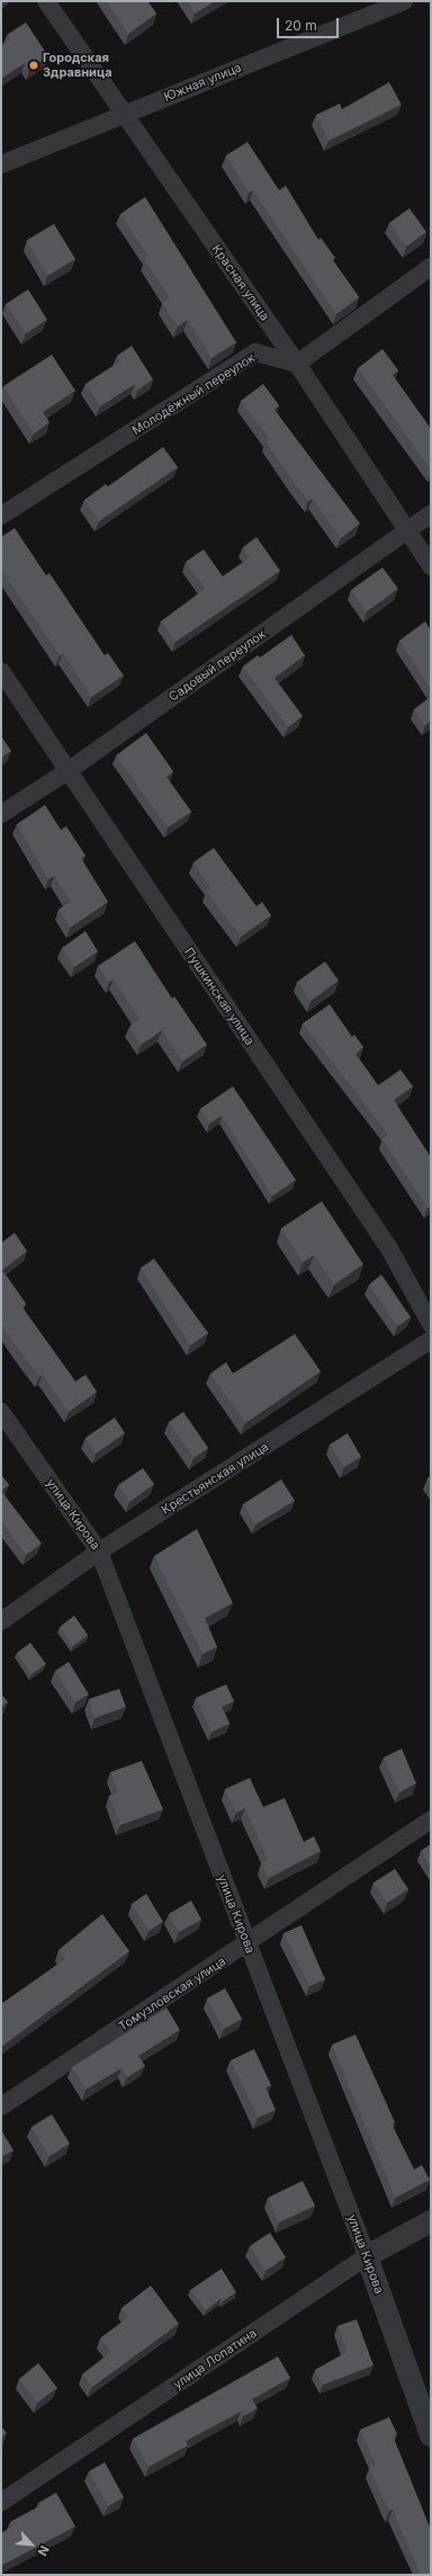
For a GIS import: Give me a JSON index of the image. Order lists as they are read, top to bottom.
{
  "streets": {
    "street": [
      "Южная улица",
      "Красная улица",
      "Молодёжный переулок",
      "Садовый переулок",
      "Пушкинская улица",
      "Крестьянская улица",
      "улица Кирова",
      "Томузловская улица",
      "улица Лопатина"
    ]
  },
  "crossings": [
    ["Южная улица", "Красная улица"],
    ["Красная улица", "Молодёжный переулок"],
    ["Красная улица", "Садовый переулок"],
    ["Садовый переулок", "Пушкинская улица"],
    ["Крестьянская улица", "улица Кирова"],
    ["улица Кирова", "Томузловская улица"],
    ["улица Кирова", "улица Лопатина"]
  ],
  "places": ["Городская Здравница"],
  "scale_bar": "20 m",
  "north": "bottom right"
}
